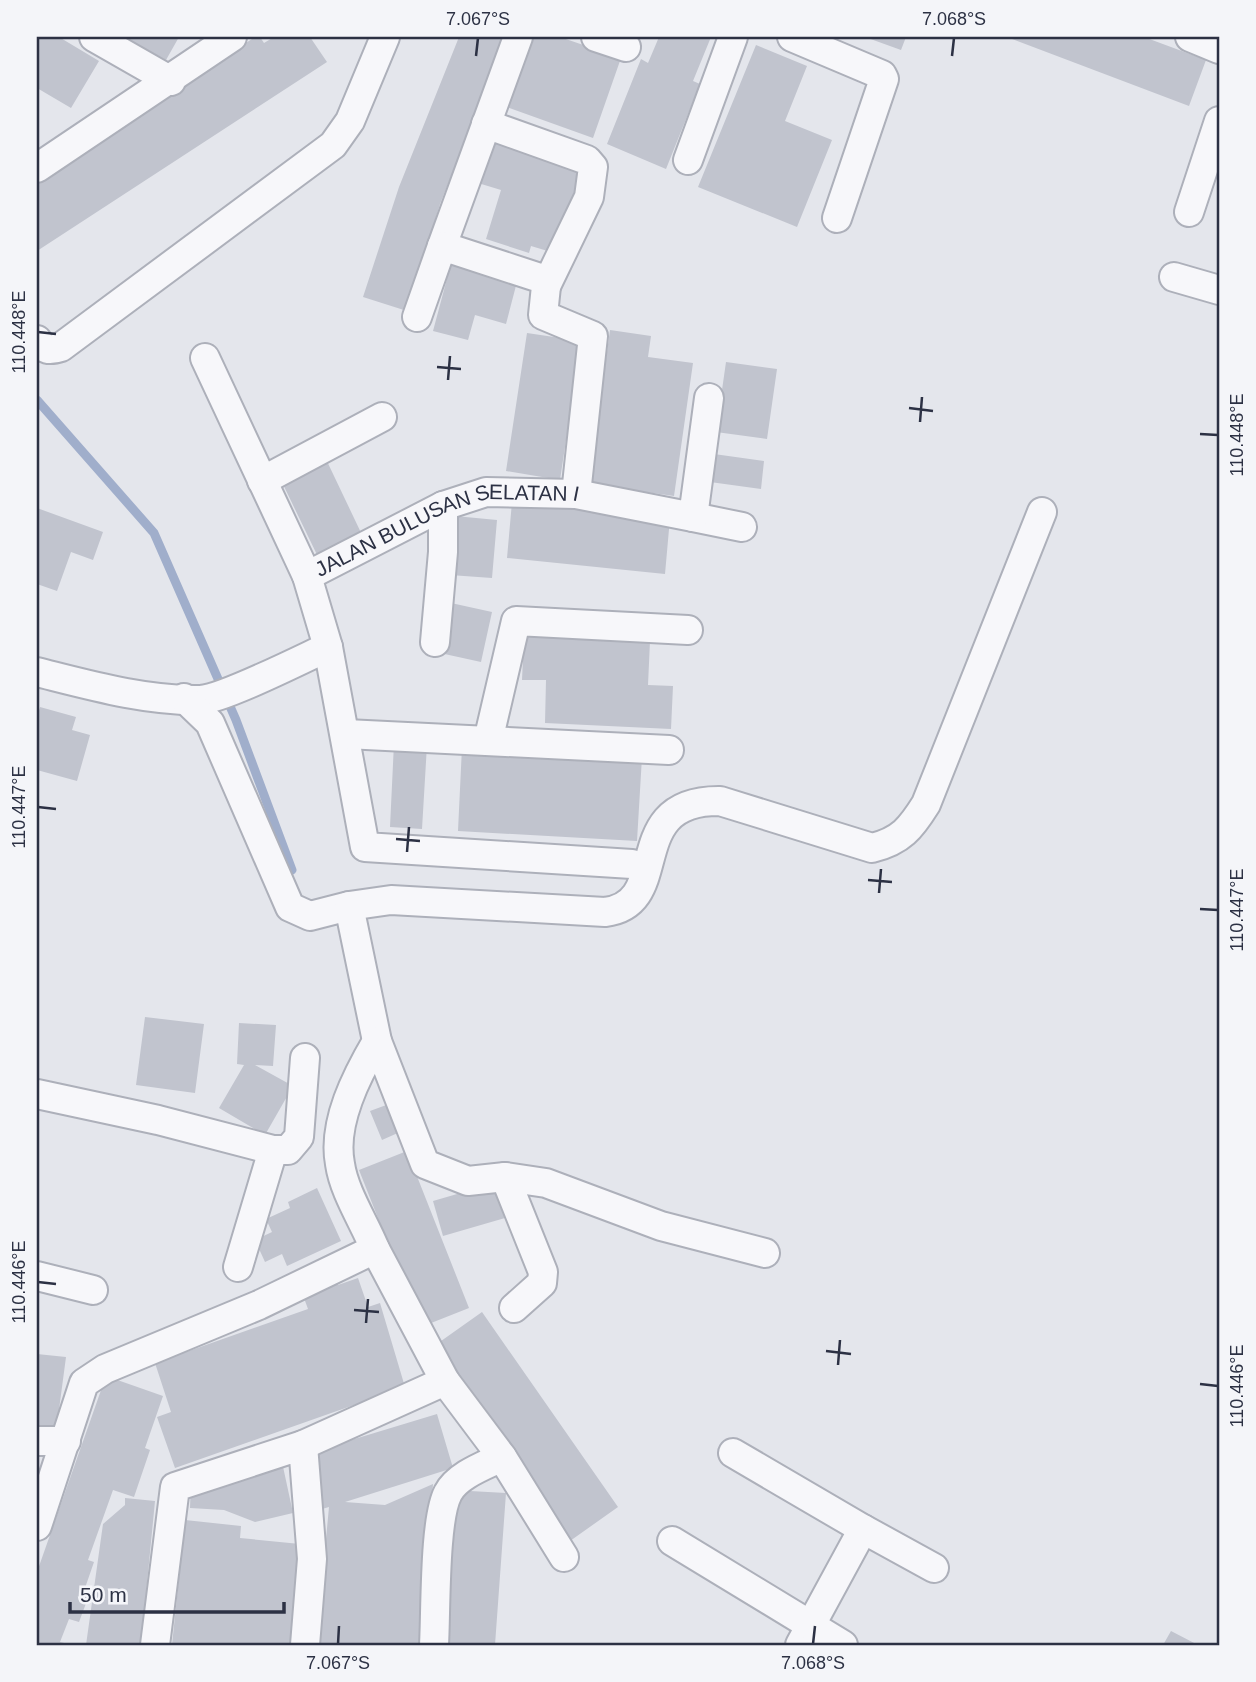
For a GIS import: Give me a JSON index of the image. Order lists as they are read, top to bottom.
{
  "streets": {
    "street": ["JALAN BULUSAN SELATAN I"]
  },
  "scale_bar": "50 m",
  "coordinates": [
    "7.067°S",
    "7.068°S",
    "110.448°E",
    "110.447°E",
    "110.446°E"
  ]
}
